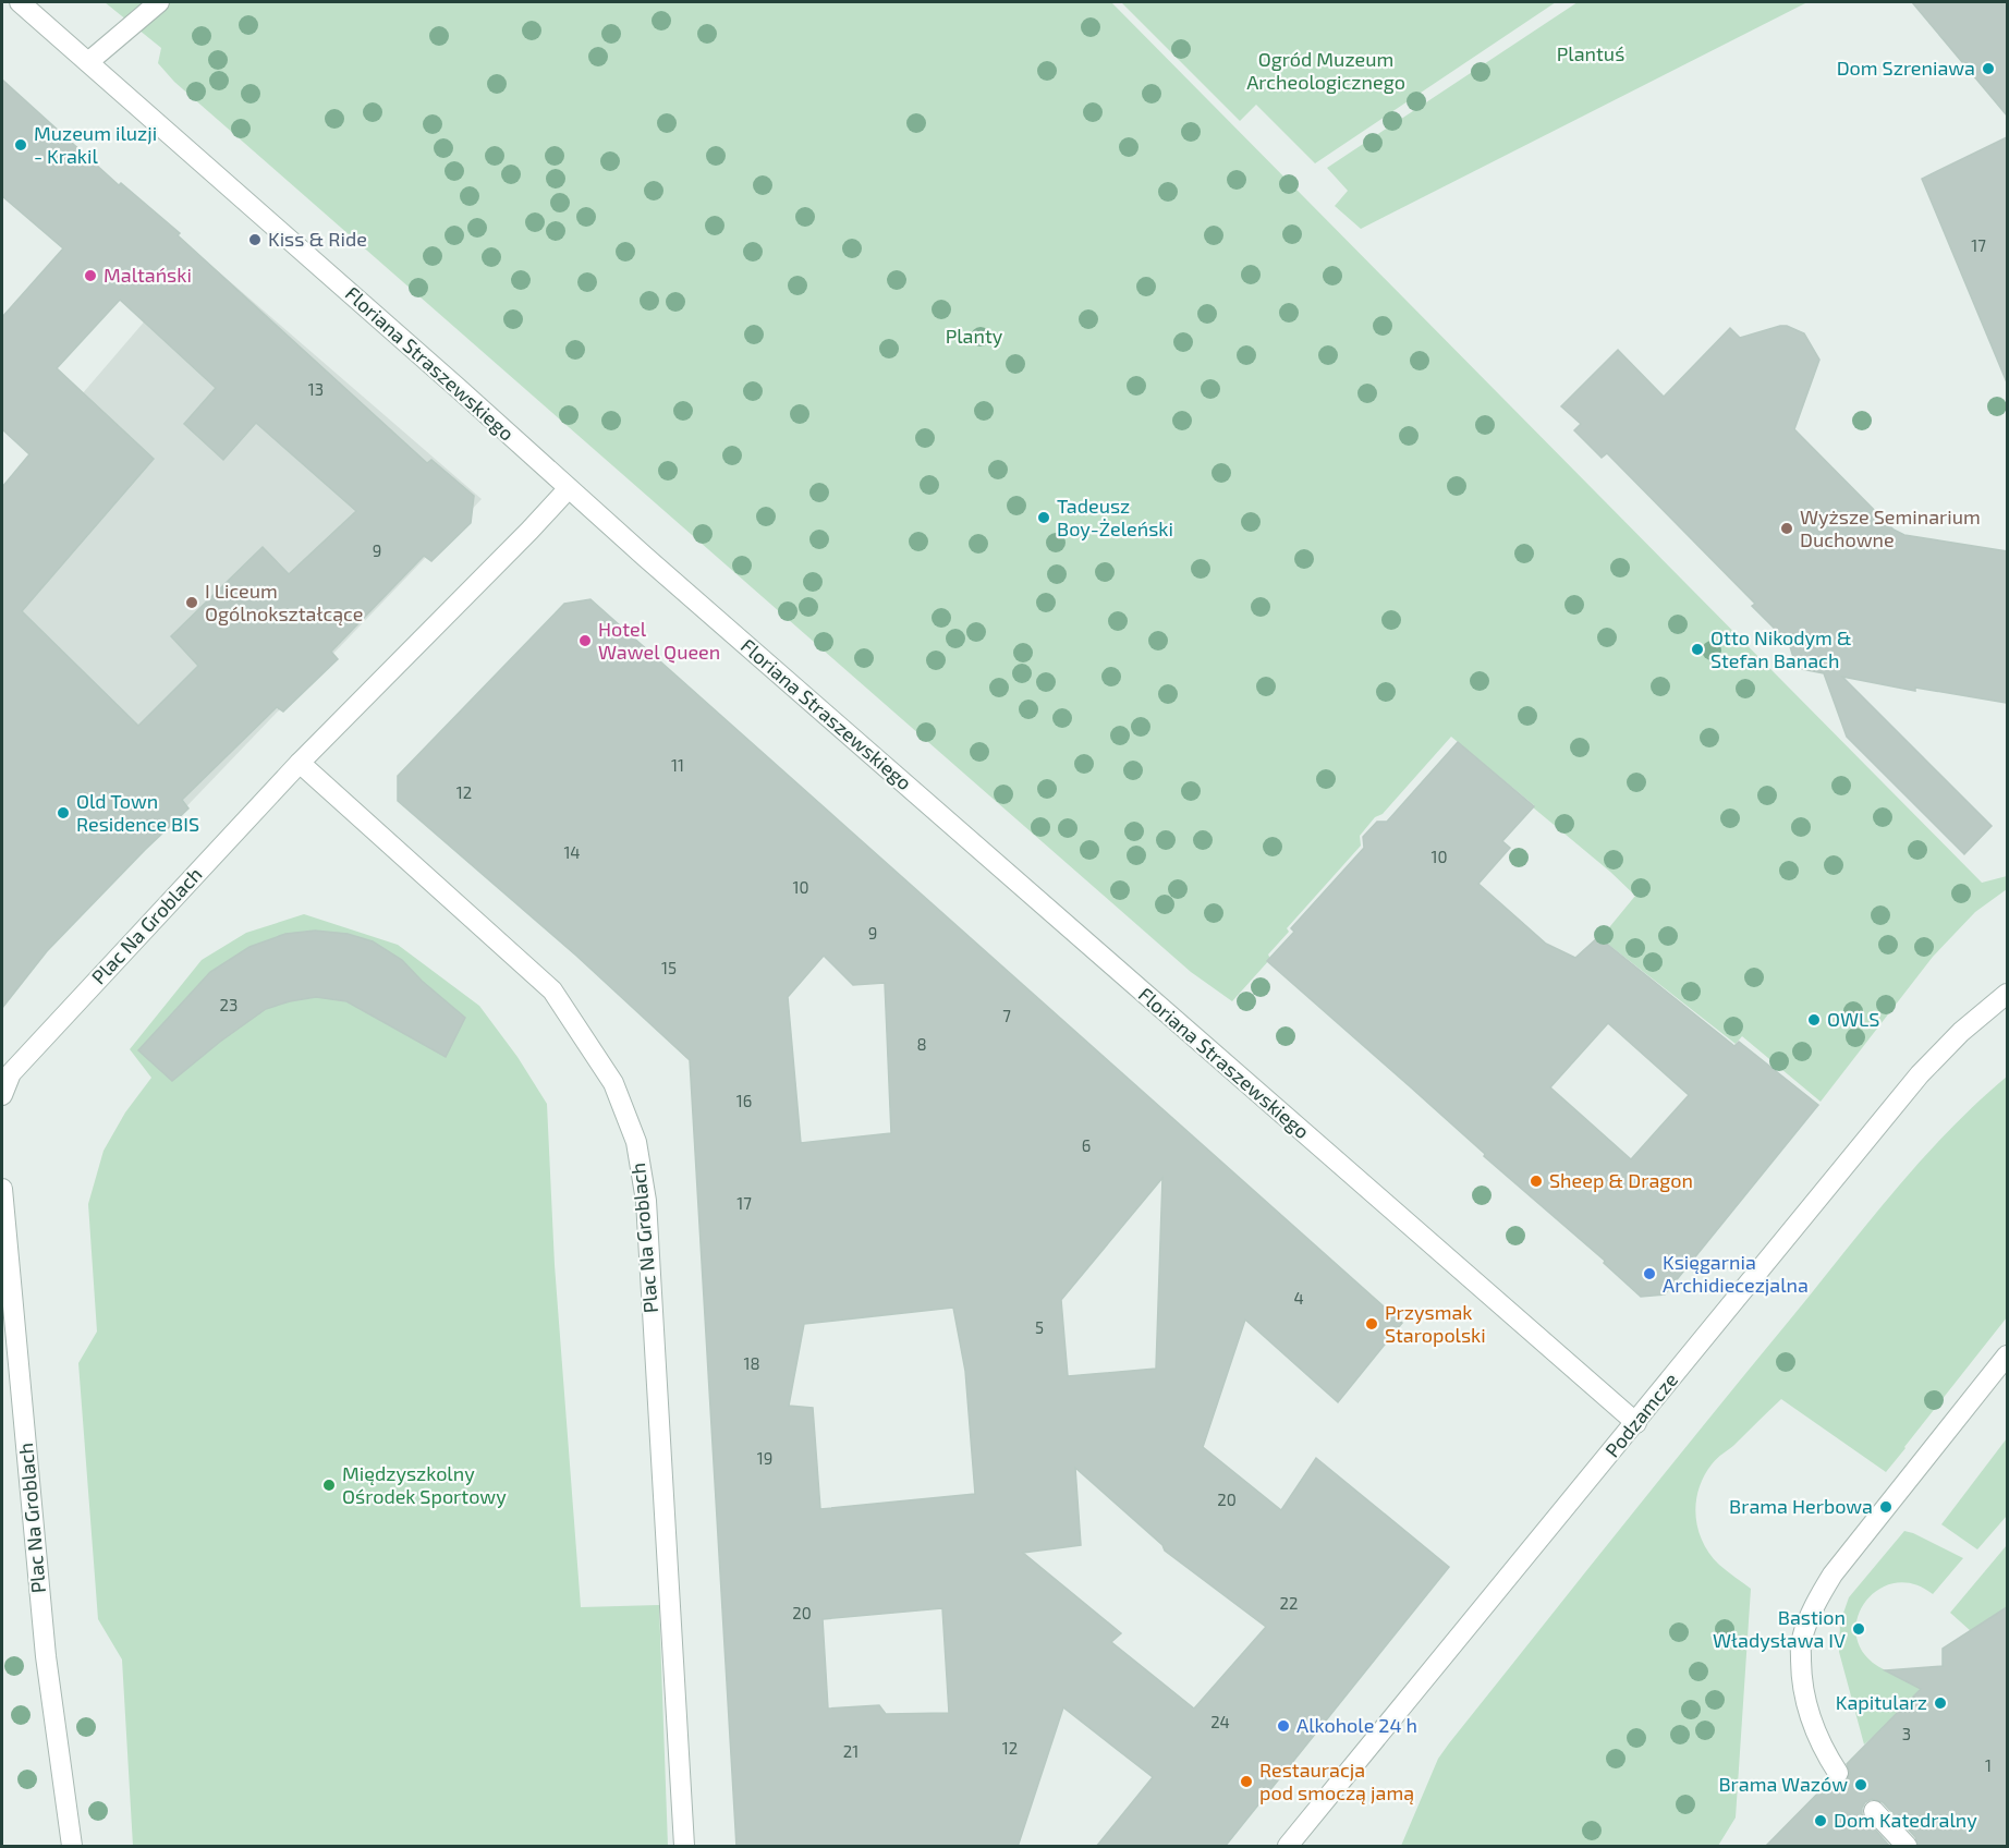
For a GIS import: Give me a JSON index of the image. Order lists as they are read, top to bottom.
{
  "streets": {
    "street": ["Floriana Straszewskiego", "Plac Na Groblach", "Podzamcze"]
  },
  "crossings": [
    ["Floriana Straszewskiego", "Plac Na Groblach"],
    ["Floriana Straszewskiego", "Podzamcze"]
  ],
  "parks": ["Plantuś", "Ogród Muzeum Archeologicznego", "Planty"],
  "places": [
    "Dom Szreniawa",
    "Muzeum iluzji - Krakil",
    "Kiss & Ride",
    "Maltański",
    "Tadeusz Boy-Żeleński",
    "Wyższe Seminarium Duchowne",
    "I Liceum Ogólnokształcące",
    "Hotel Wawel Queen",
    "Otto Nikodym & Stefan Banach",
    "Old Town Residence BIS",
    "OWLS",
    "Sheep & Dragon",
    "Księgarnia Archidiecezjalna",
    "Przysmak Staropolski",
    "Międzyszkolny Ośrodek Sportowy",
    "Brama Herbowa",
    "Bastion Władysława IV",
    "Kapitularz",
    "Alkohole 24 h",
    "Restauracja pod smoczą jamą",
    "Brama Wazów",
    "Dom Katedralny"
  ],
  "house_numbers": [
    "17",
    "13",
    "9",
    "11",
    "12",
    "14",
    "10",
    "10",
    "9",
    "15",
    "23",
    "7",
    "8",
    "16",
    "6",
    "17",
    "4",
    "5",
    "18",
    "19",
    "20",
    "22",
    "20",
    "24",
    "3",
    "12",
    "21",
    "1"
  ]
}
